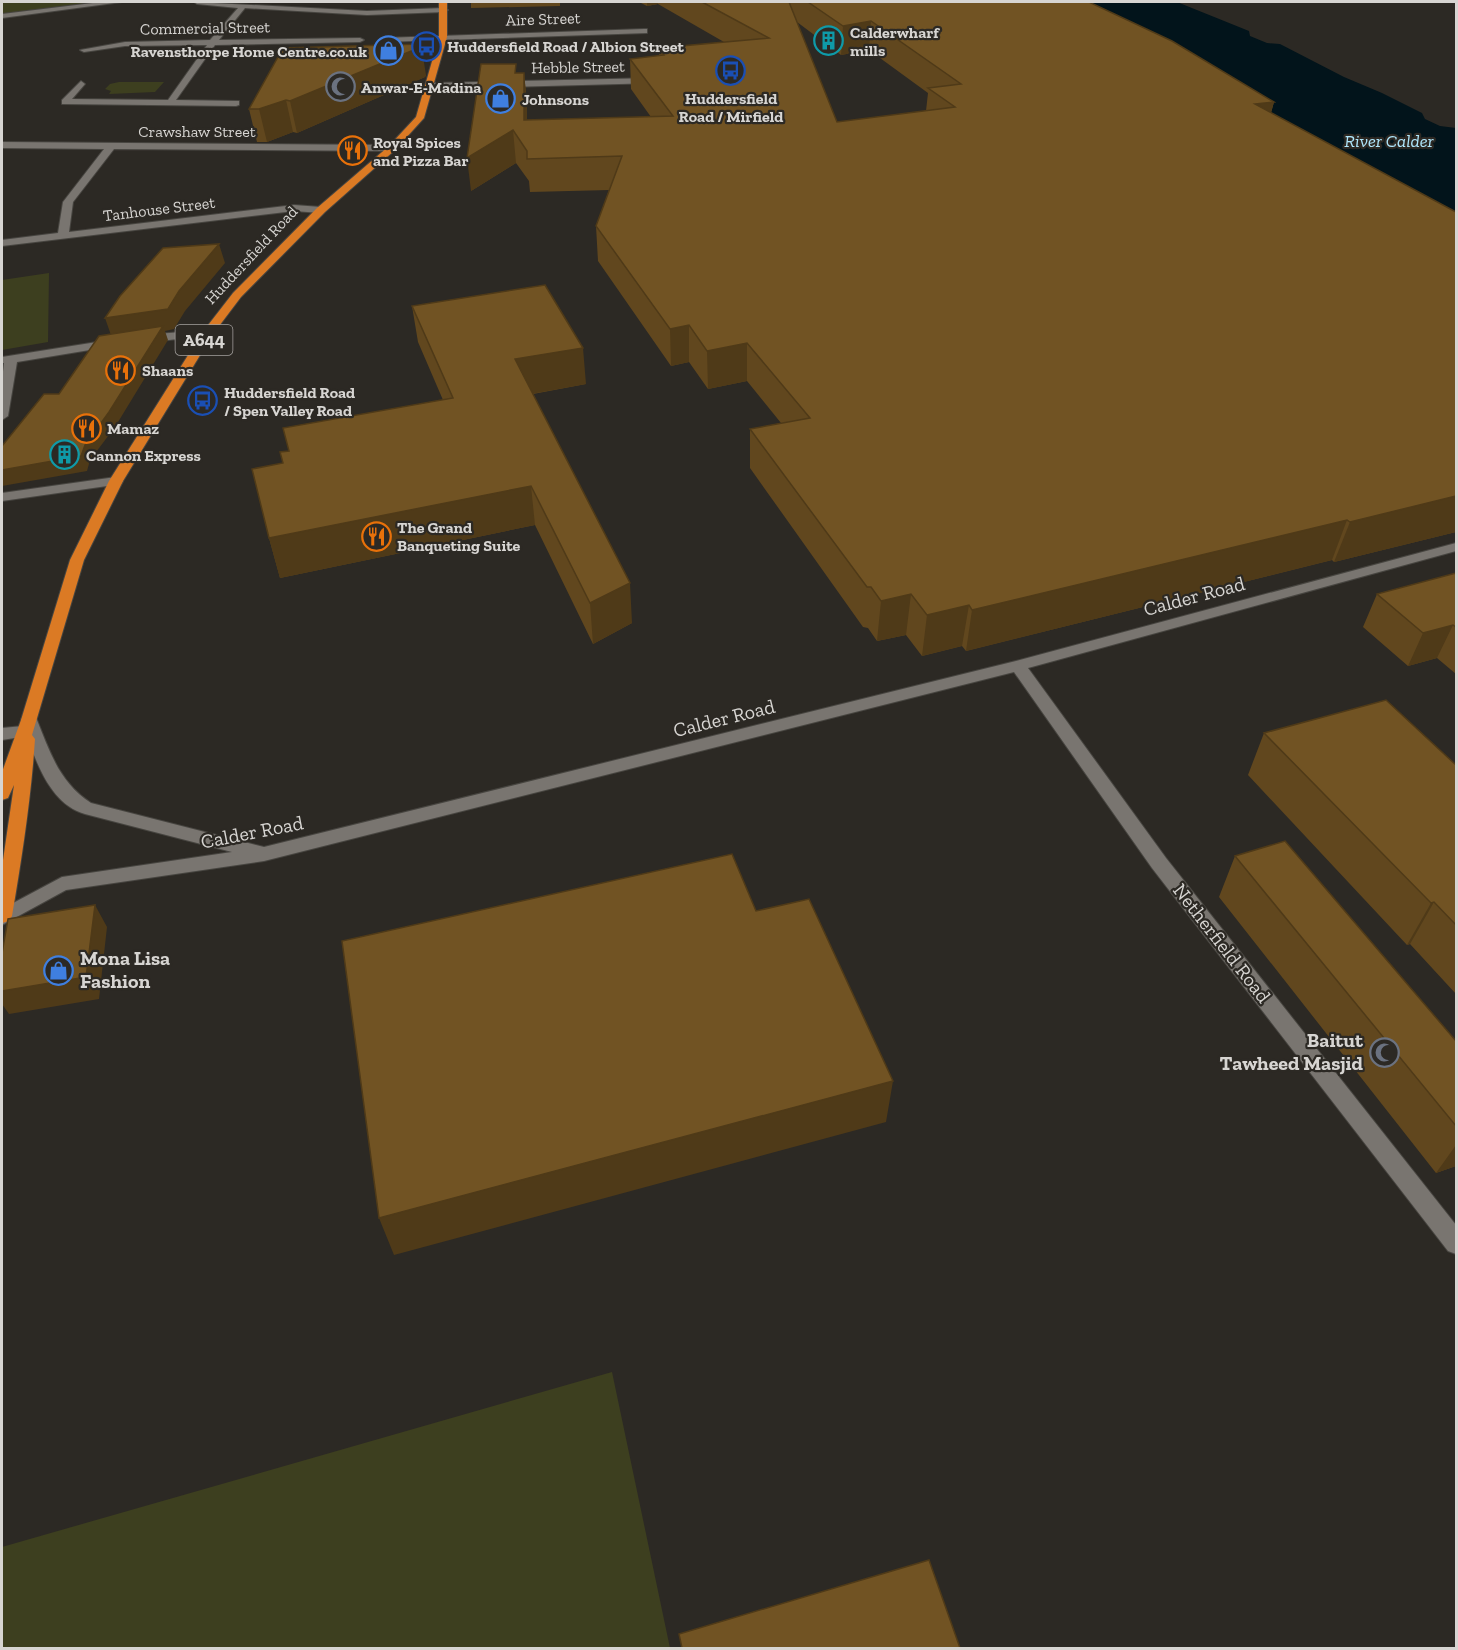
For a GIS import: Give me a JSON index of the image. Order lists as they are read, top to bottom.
{
  "streets": {
    "highway": ["Huddersfield Road", "A644"],
    "street": [
      "Aire Street",
      "Commercial Street",
      "Hebble Street",
      "Crawshaw Street",
      "Tanhouse Street",
      "Calder Road",
      "Netherfield Road"
    ]
  },
  "crossings": [
    ["Aire Street", "Huddersfield Road"],
    ["Hebble Street", "Huddersfield Road"],
    ["Crawshaw Street", "Huddersfield Road"],
    ["Tanhouse Street", "Huddersfield Road"],
    ["Huddersfield Road", "Calder Road"],
    ["Calder Road", "Netherfield Road"]
  ],
  "water": ["River Calder"],
  "places": {
    "building": ["Calderwharf mills", "Cannon Express"],
    "bus stop": ["Huddersfield Road / Albion Street", "Huddersfield Road / Mirfield", "Huddersfield Road / Spen Valley Road"],
    "shop": ["Ravensthorpe Home Centre.co.uk", "Johnsons", "Mona Lisa Fashion"],
    "mosque": ["Anwar-E-Madina", "Baitut Tawheed Masjid"],
    "restaurant": [
      "Royal Spices and Pizza Bar",
      "Shaans",
      "Mamaz",
      "The Grand Banqueting Suite"
    ]
  }
}
